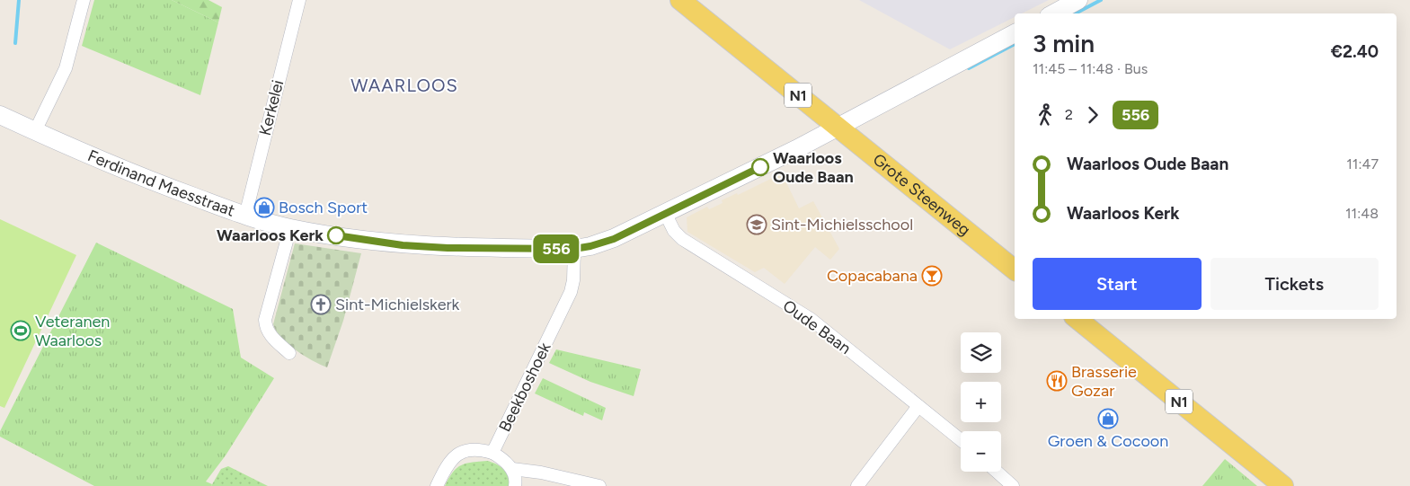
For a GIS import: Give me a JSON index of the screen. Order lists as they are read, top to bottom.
{
  "streets": {
    "main road": ["N1", "Grote Steenweg"],
    "street": [
      "Kerkelei",
      "Ferdinand Maesstraat",
      "Oude Baan",
      "Beekboshoek"
    ]
  },
  "crossings": [
    ["Kerkelei", "Ferdinand Maesstraat"],
    ["Ferdinand Maesstraat", "Grote Steenweg"],
    ["Ferdinand Maesstraat", "Oude Baan"],
    ["Ferdinand Maesstraat", "Beekboshoek"]
  ],
  "districts": ["WAARLOOS"],
  "places": {
    "other": ["Waarloos Oude Baan", "Waarloos Kerk"],
    "shop": ["Bosch Sport", "Groen & Cocoon"],
    "school or university": ["Sint-Michielsschool"],
    "bar": ["Copacabana"],
    "church": ["Sint-Michielskerk"],
    "sports": ["Veteranen Waarloos"],
    "restaurant": ["Brasserie Gozar"]
  },
  "lines": ["bus line 556"],
  "page": {
    "on_map": "556",
    "heading": ["3 min", "11:45 – 11:48 · Bus", "€2.40"],
    "legs": ["2", "556"],
    "list": [
      {
        "name": "Waarloos Oude Baan",
        "value": "11:47"
      },
      {
        "name": "Waarloos Kerk",
        "value": "11:48"
      }
    ],
    "buttons": ["Start", "Tickets"],
    "map_buttons": ["+", "−"]
  }
}
